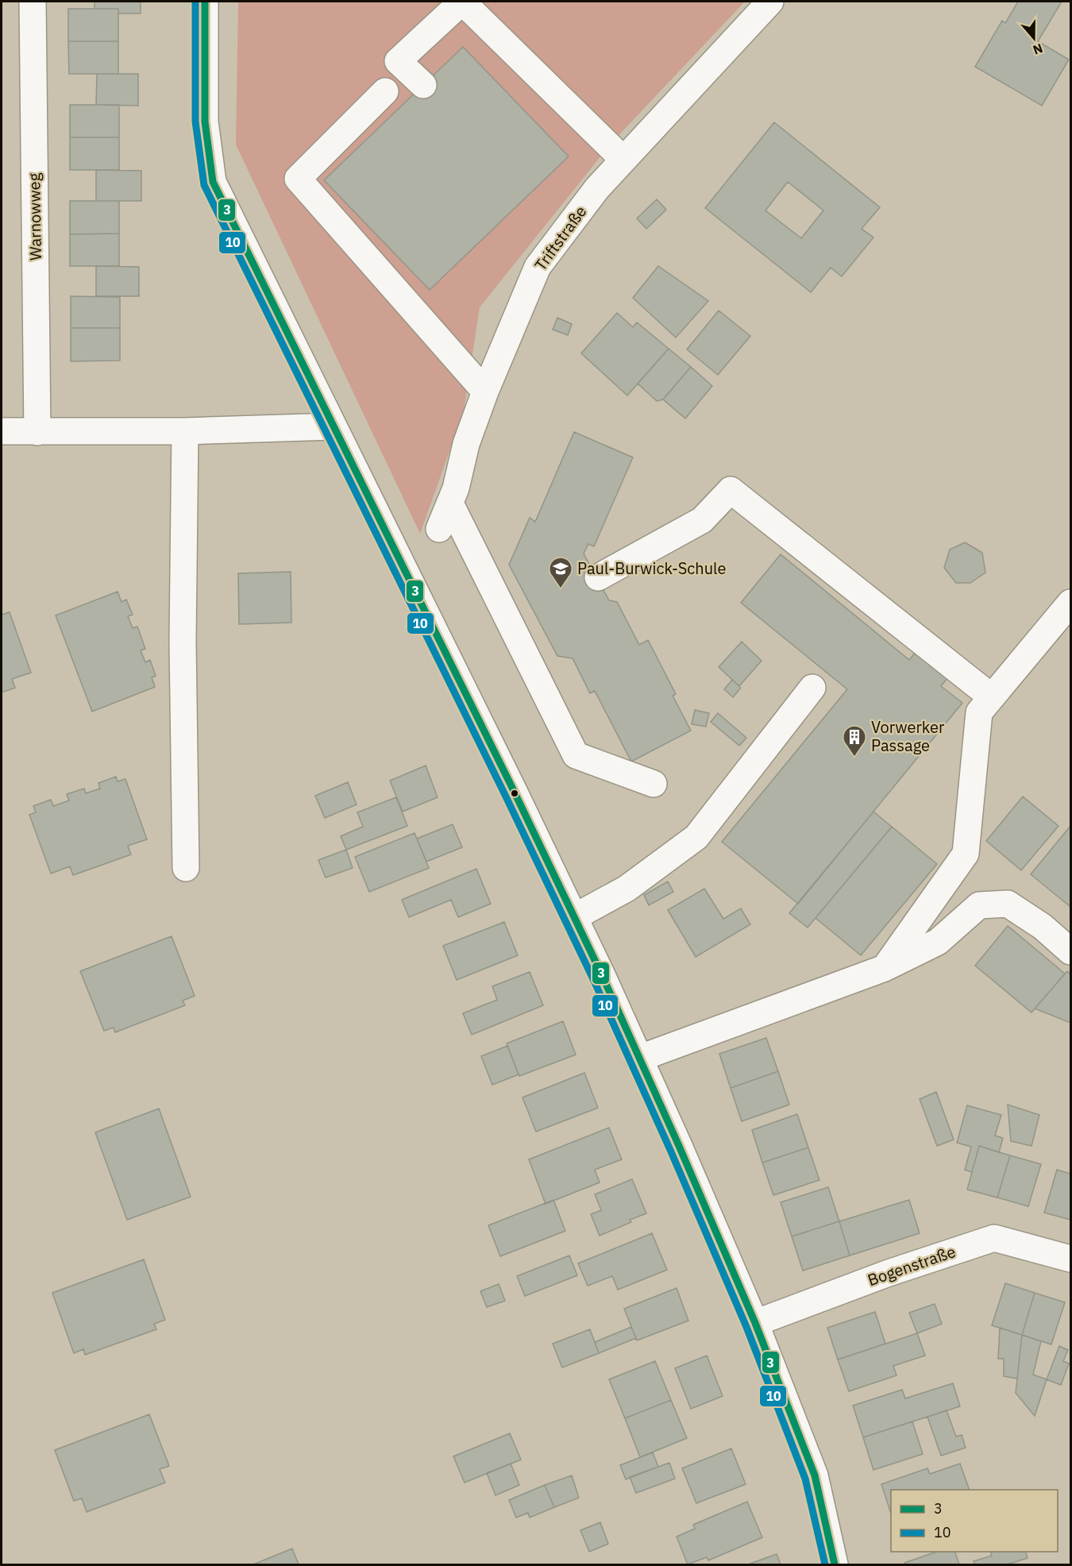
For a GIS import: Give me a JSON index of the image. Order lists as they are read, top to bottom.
{
  "streets": {
    "street": ["Warnowweg", "Triftstraße", "Bogenstraße"]
  },
  "places": {
    "school or university": ["Paul-Burwick-Schule"],
    "building": ["Vorwerker Passage"]
  },
  "lines": ["transit line 3", "transit line 10"],
  "legend": ["3", "10"],
  "north": "bottom"
}
